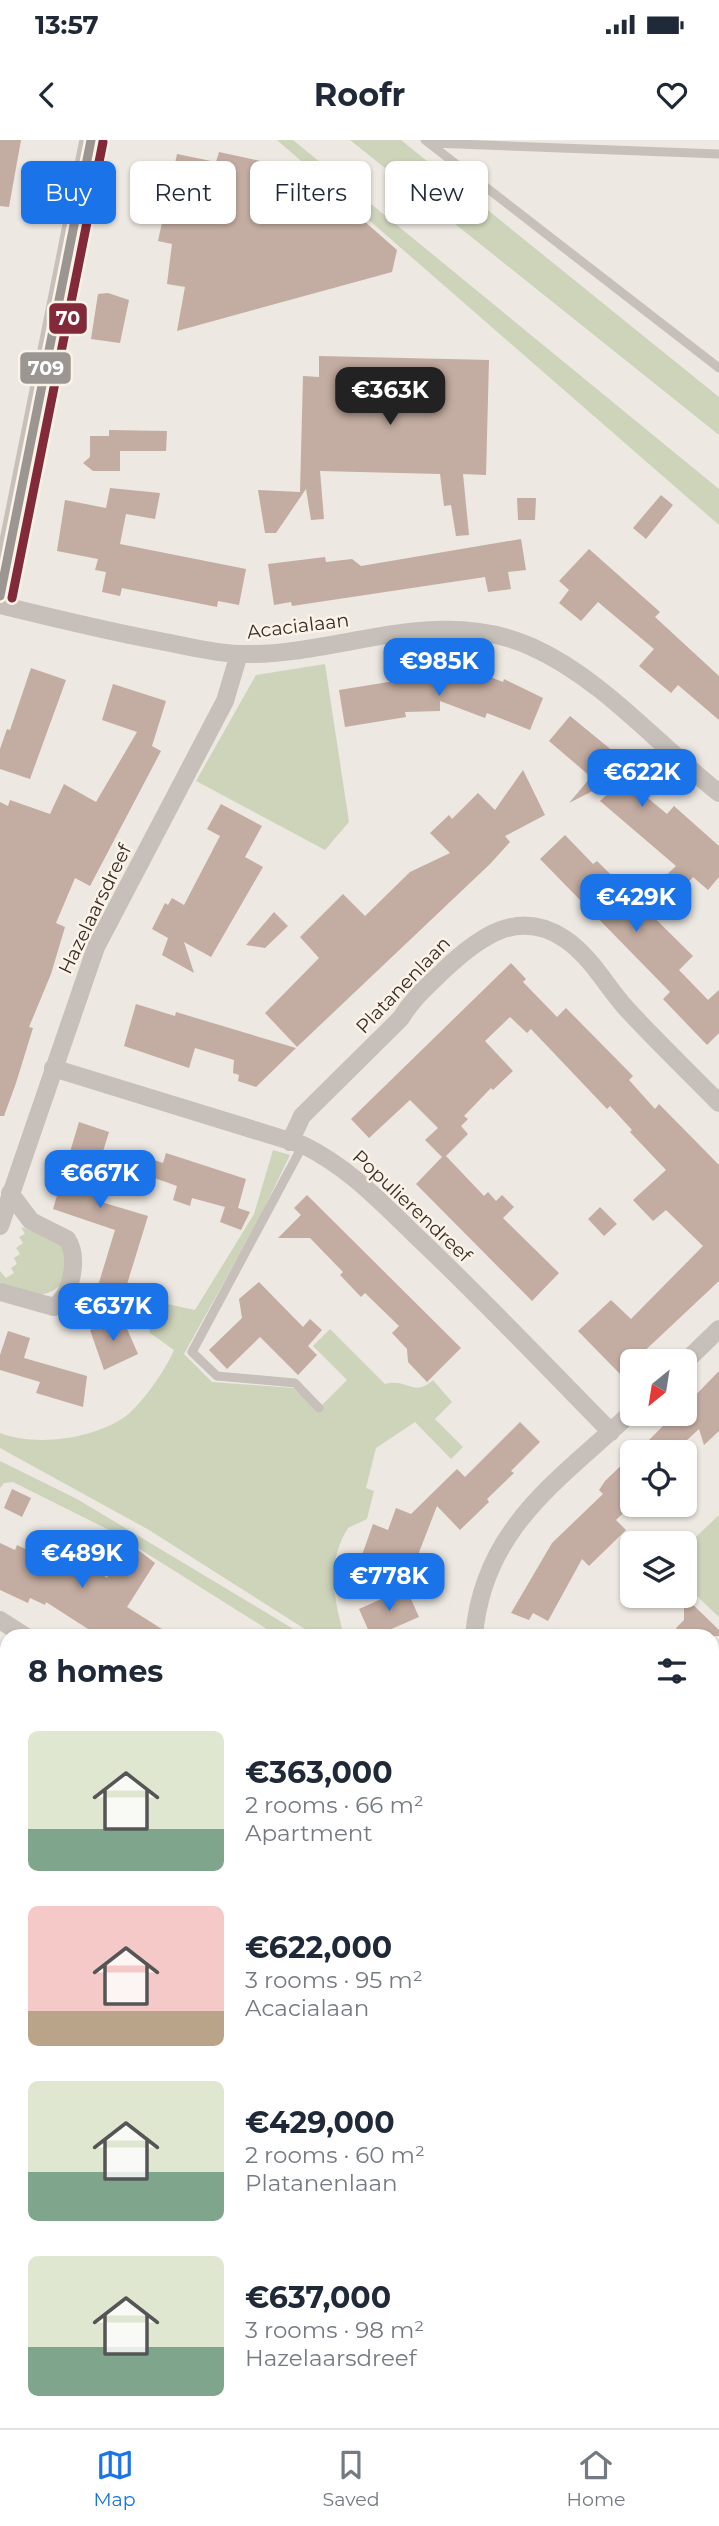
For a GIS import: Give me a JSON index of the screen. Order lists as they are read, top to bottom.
{
  "streets": {
    "street": [
      "Acacialaan",
      "Hazelaarsdreef",
      "Platanenlaan",
      "Populierendreef"
    ]
  },
  "crossings": [
    ["Acacialaan", "Hazelaarsdreef"],
    ["Hazelaarsdreef", "Populierendreef"],
    ["Platanenlaan", "Populierendreef"]
  ],
  "lines": ["transit line 709", "transit line 70"],
  "north": "bottom left",
  "page": {
    "status": "13:57",
    "header": "Roofr",
    "chip": [
      "Buy",
      "Rent",
      "Filters",
      "New"
    ],
    "price": [
      "€363K",
      "€985K",
      "€622K",
      "€429K",
      "€667K",
      "€637K",
      "€489K",
      "€778K"
    ],
    "heading": "8 homes",
    "list": [
      {
        "name": "€363,000",
        "note": "2 rooms · 66 m² · Apartment"
      },
      {
        "name": "€622,000",
        "note": "3 rooms · 95 m² · Acacialaan"
      },
      {
        "name": "€429,000",
        "note": "2 rooms · 60 m² · Platanenlaan"
      },
      {
        "name": "€637,000",
        "note": "3 rooms · 98 m² · Hazelaarsdreef"
      }
    ],
    "tabs": ["Map", "Saved", "Home"]
  }
}
